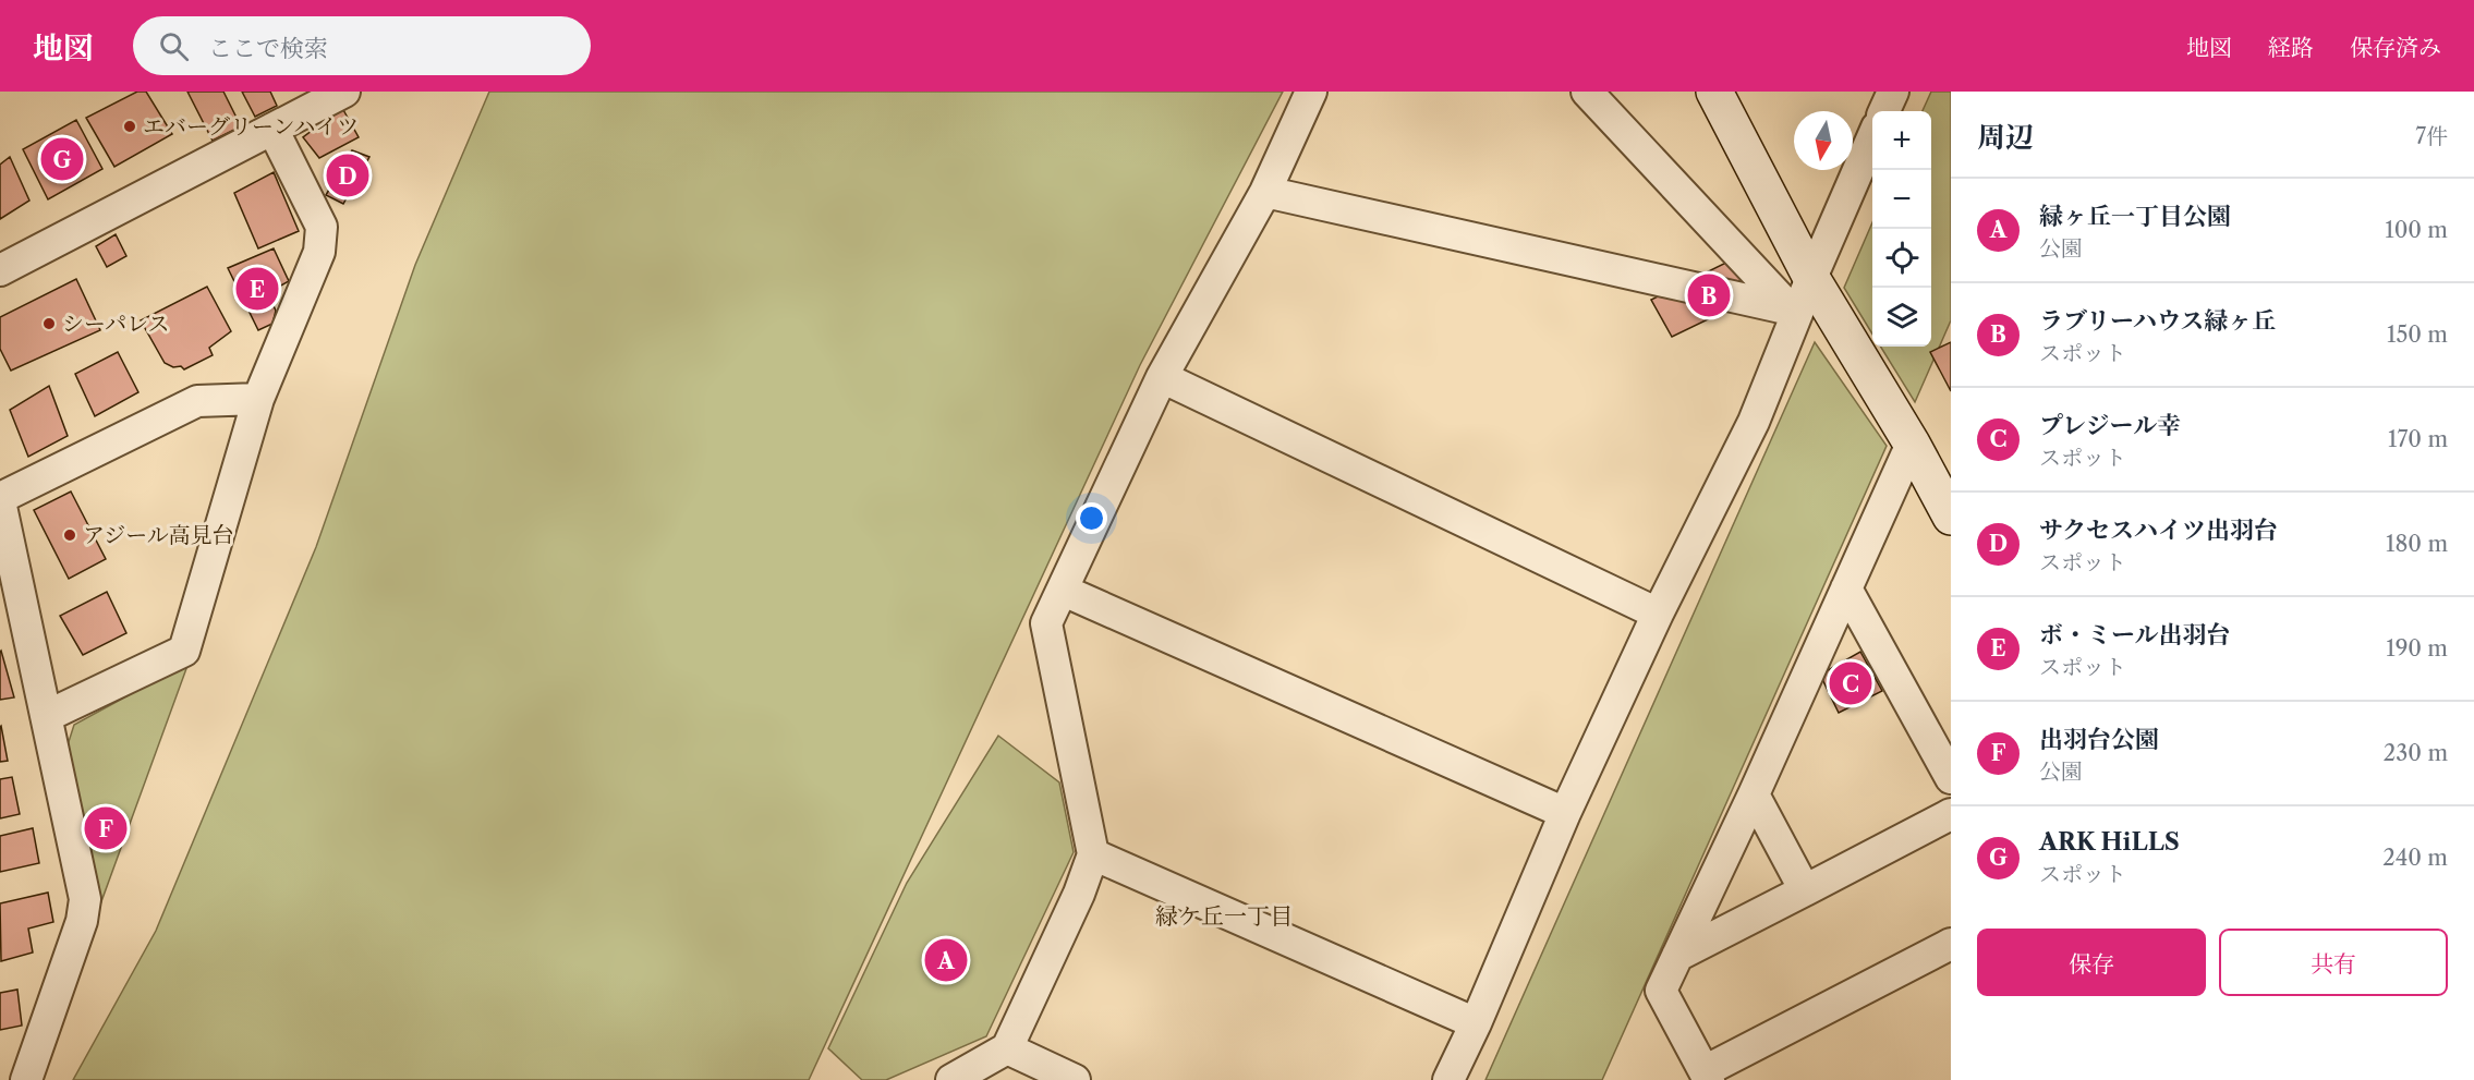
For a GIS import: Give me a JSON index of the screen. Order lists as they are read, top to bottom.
{
  "districts": ["緑ケ丘一丁目"],
  "places": ["エバーグリーンハイツ", "シーパレス", "アジール高見台"],
  "north": "bottom",
  "page": {
    "header": "地図",
    "search": "ここで検索",
    "nav": ["地図", "経路", "保存済み"],
    "heading": ["周辺", "7件"],
    "map_buttons": ["+", "−"],
    "pins": [
      "G",
      "D",
      "E",
      "B",
      "C",
      "F",
      "A"
    ],
    "list": [
      {
        "mark": "A",
        "name": "緑ヶ丘一丁目公園",
        "note": "公園",
        "value": "100 m"
      },
      {
        "mark": "B",
        "name": "ラブリーハウス緑ヶ丘",
        "note": "スポット",
        "value": "150 m"
      },
      {
        "mark": "C",
        "name": "プレジール幸",
        "note": "スポット",
        "value": "170 m"
      },
      {
        "mark": "D",
        "name": "サクセスハイツ出羽台",
        "note": "スポット",
        "value": "180 m"
      },
      {
        "mark": "E",
        "name": "ボ・ミール出羽台",
        "note": "スポット",
        "value": "190 m"
      },
      {
        "mark": "F",
        "name": "出羽台公園",
        "note": "公園",
        "value": "230 m"
      },
      {
        "mark": "G",
        "name": "ARK HiLLS",
        "note": "スポット",
        "value": "240 m"
      }
    ],
    "buttons": ["保存", "共有"]
  }
}
